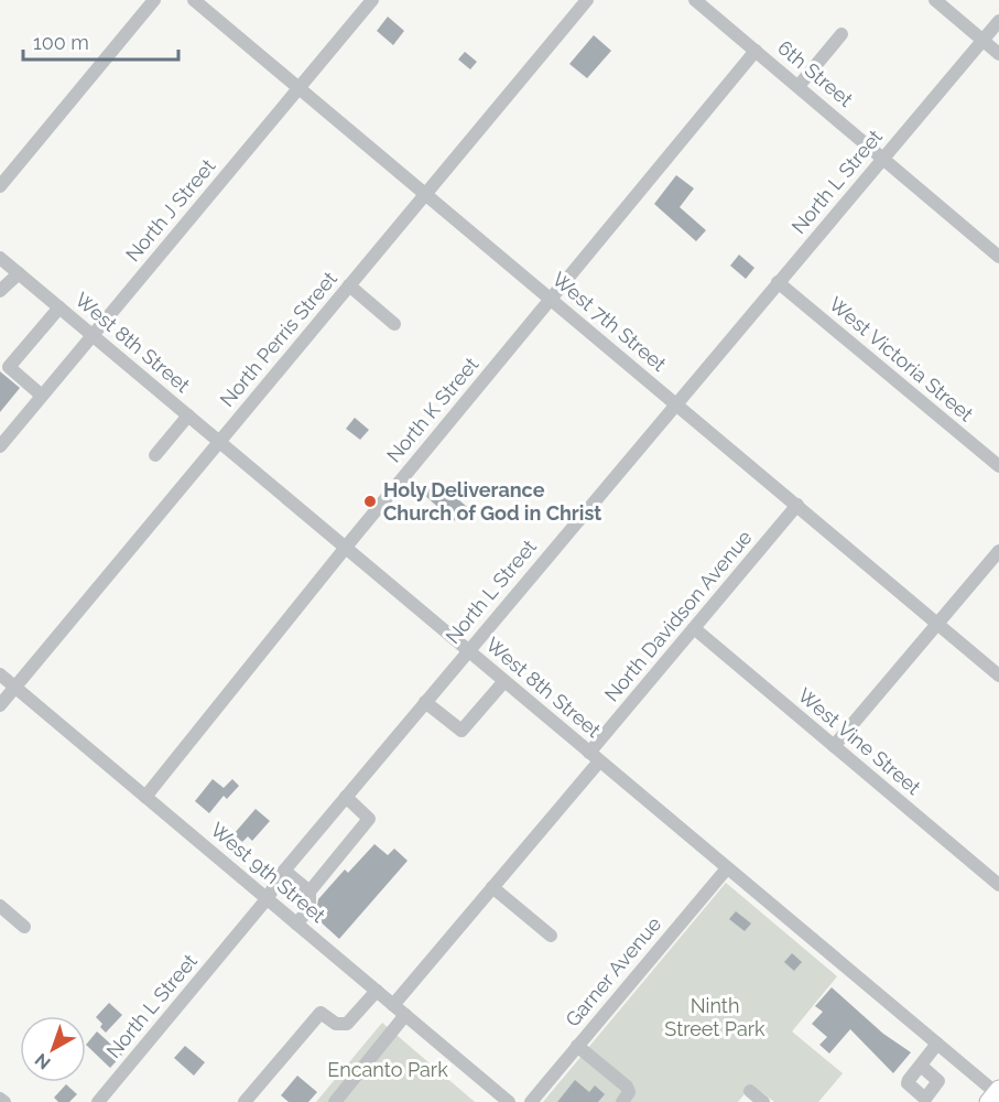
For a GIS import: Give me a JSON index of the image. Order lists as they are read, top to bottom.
{
  "streets": {
    "street": [
      "6th Street",
      "North L Street",
      "North J Street",
      "West 7th Street",
      "North Perris Street",
      "West 8th Street",
      "West Victoria Street",
      "North K Street",
      "North Davidson Avenue",
      "West Vine Street",
      "West 9th Street",
      "Garner Avenue"
    ]
  },
  "crossings": [
    ["6th Street", "North L Street"],
    ["6th Street", "North K Street"],
    ["North L Street", "West 7th Street"],
    ["North L Street", "West 8th Street"],
    ["North L Street", "West Victoria Street"],
    ["North L Street", "West 9th Street"],
    ["North J Street", "West 7th Street"],
    ["North J Street", "West 8th Street"],
    ["West 7th Street", "North Perris Street"],
    ["West 7th Street", "North K Street"],
    ["West 7th Street", "North Davidson Avenue"],
    ["North Perris Street", "West 8th Street"],
    ["North Perris Street", "West 9th Street"],
    ["West 8th Street", "North K Street"],
    ["West 8th Street", "North Davidson Avenue"],
    ["West 8th Street", "Garner Avenue"],
    ["North K Street", "West 9th Street"],
    ["North Davidson Avenue", "West Vine Street"],
    ["North Davidson Avenue", "West 9th Street"]
  ],
  "parks": ["Ninth Street Park", "Encanto Park"],
  "places": ["Holy Deliverance Church of God in Christ"],
  "scale_bar": "100 m",
  "north": "bottom left"
}
